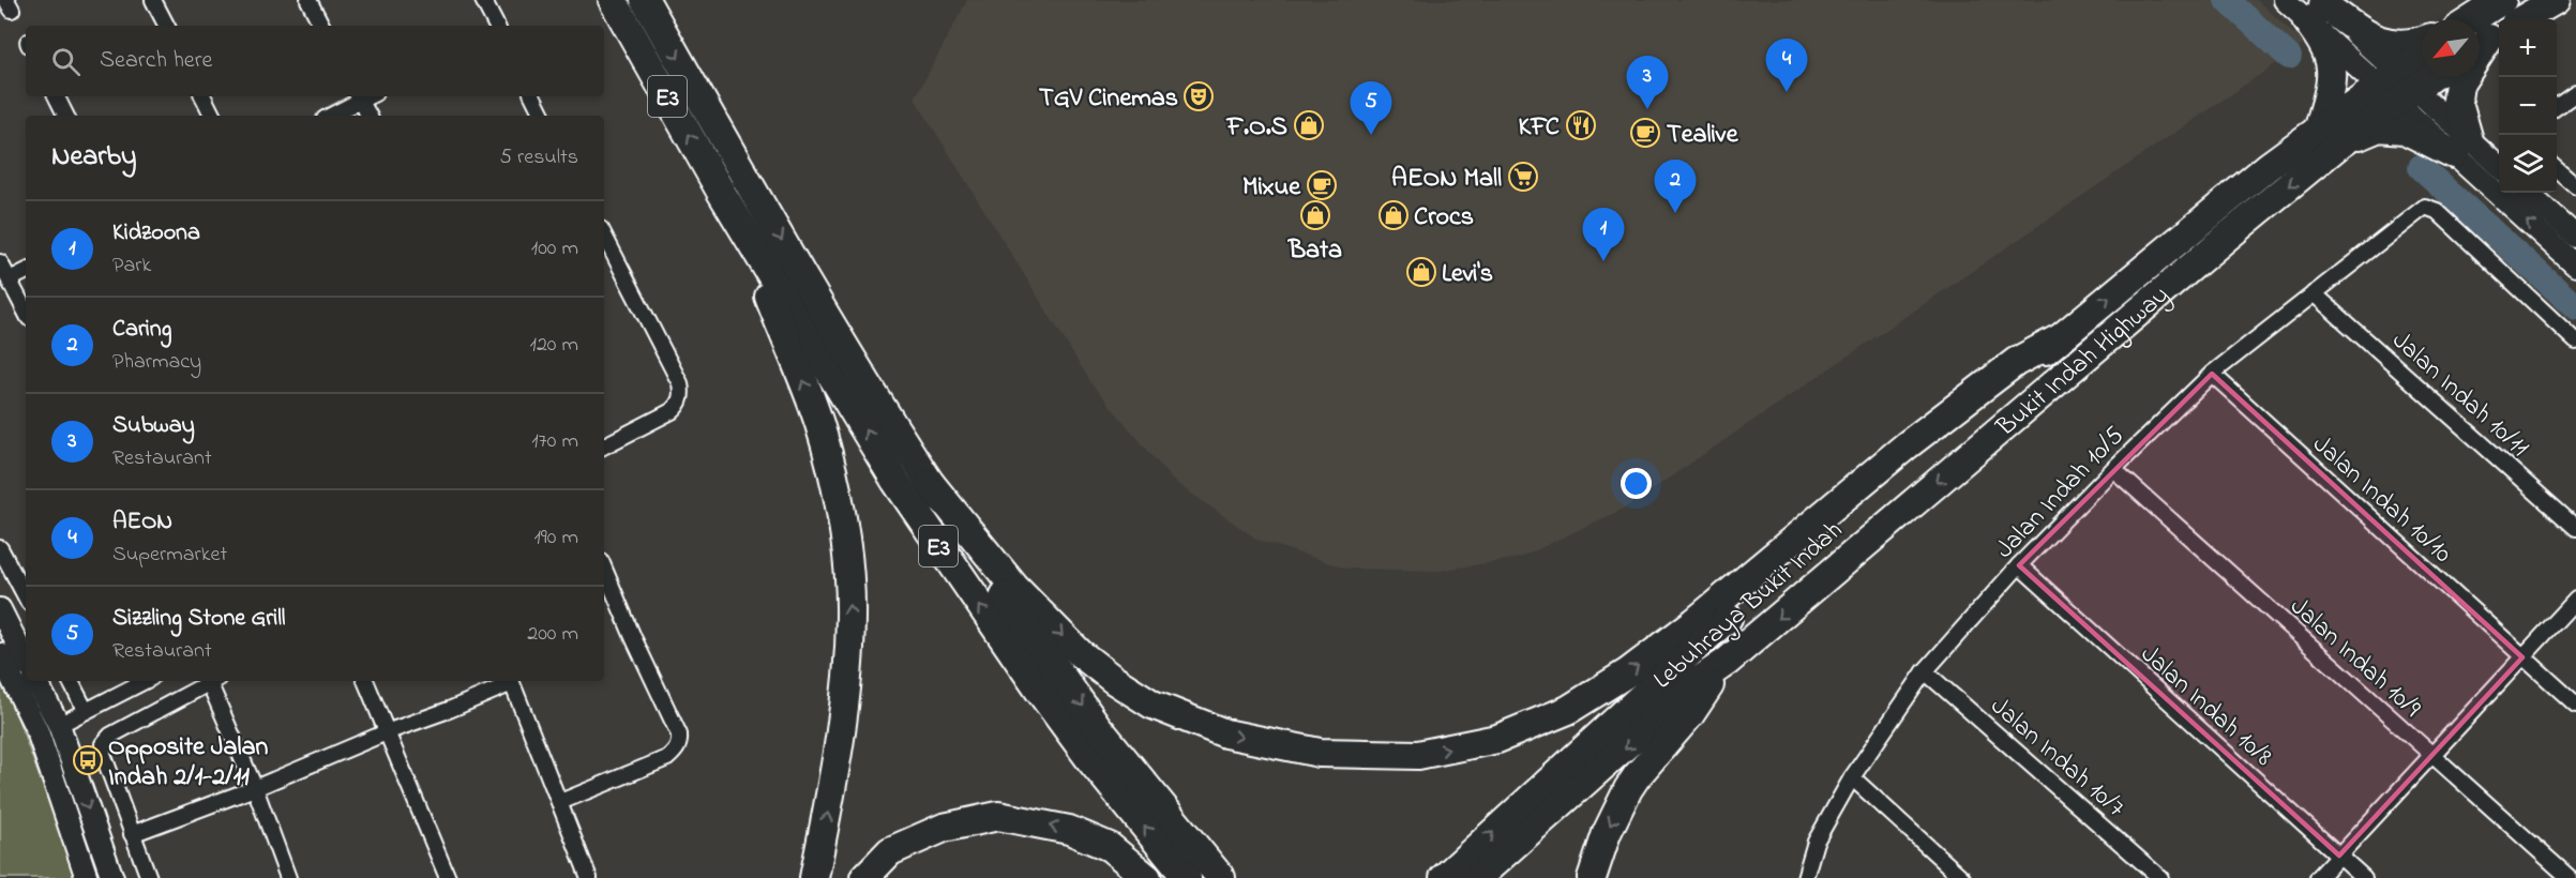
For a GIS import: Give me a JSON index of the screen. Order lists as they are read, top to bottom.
{
  "streets": {
    "highway": ["E3", "Bukit Indah Highway", "Lebuhraya Bukit Indah"],
    "street": [
      "Jalan Indah 10/11",
      "Jalan Indah 10/5",
      "Jalan Indah 10/10",
      "Jalan Indah 10/9",
      "Jalan Indah 10/8",
      "Jalan Indah 10/7"
    ]
  },
  "crossings": [
    ["Bukit Indah Highway", "Lebuhraya Bukit Indah"],
    ["Jalan Indah 10/11", "Jalan Indah 10/5"],
    ["Jalan Indah 10/5", "Jalan Indah 10/10"],
    ["Jalan Indah 10/5", "Jalan Indah 10/9"],
    ["Jalan Indah 10/5", "Jalan Indah 10/8"],
    ["Jalan Indah 10/5", "Jalan Indah 10/7"]
  ],
  "places": {
    "theatre": ["TGV Cinemas"],
    "shop": [
      "F.O.S",
      "Bata",
      "Crocs",
      "Levi's"
    ],
    "restaurant": ["KFC"],
    "cafe": ["Tealive", "Mixue"],
    "supermarket": ["AEON Mall"],
    "bus stop": ["Opposite Jalan Indah 2/1-2/11"]
  },
  "north": "bottom left",
  "page": {
    "map_buttons": ["+", "−"],
    "search": "Search here",
    "pins": [
      "4",
      "3",
      "5",
      "2",
      "1"
    ],
    "heading": ["Nearby", "5 results"],
    "list": [
      {
        "mark": "1",
        "name": "Kidzoona",
        "note": "Park",
        "value": "100 m"
      },
      {
        "mark": "2",
        "name": "Caring",
        "note": "Pharmacy",
        "value": "120 m"
      },
      {
        "mark": "3",
        "name": "Subway",
        "note": "Restaurant",
        "value": "170 m"
      },
      {
        "mark": "4",
        "name": "AEON",
        "note": "Supermarket",
        "value": "190 m"
      },
      {
        "mark": "5",
        "name": "Sizzling Stone Grill",
        "note": "Restaurant",
        "value": "200 m"
      }
    ]
  }
}
